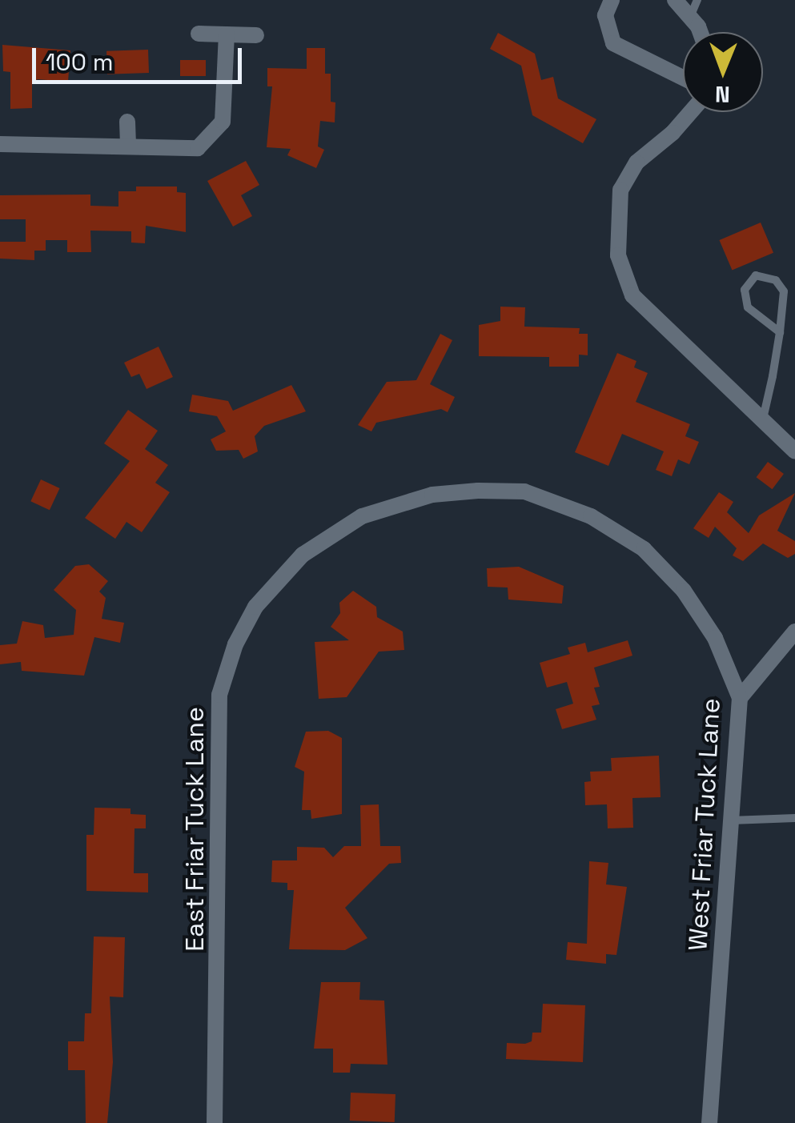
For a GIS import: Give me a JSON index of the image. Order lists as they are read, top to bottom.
{
  "streets": {
    "street": ["West Friar Tuck Lane", "East Friar Tuck Lane"]
  },
  "crossings": [
    ["West Friar Tuck Lane", "East Friar Tuck Lane"]
  ],
  "scale_bar": "100 m",
  "north": "bottom"
}
